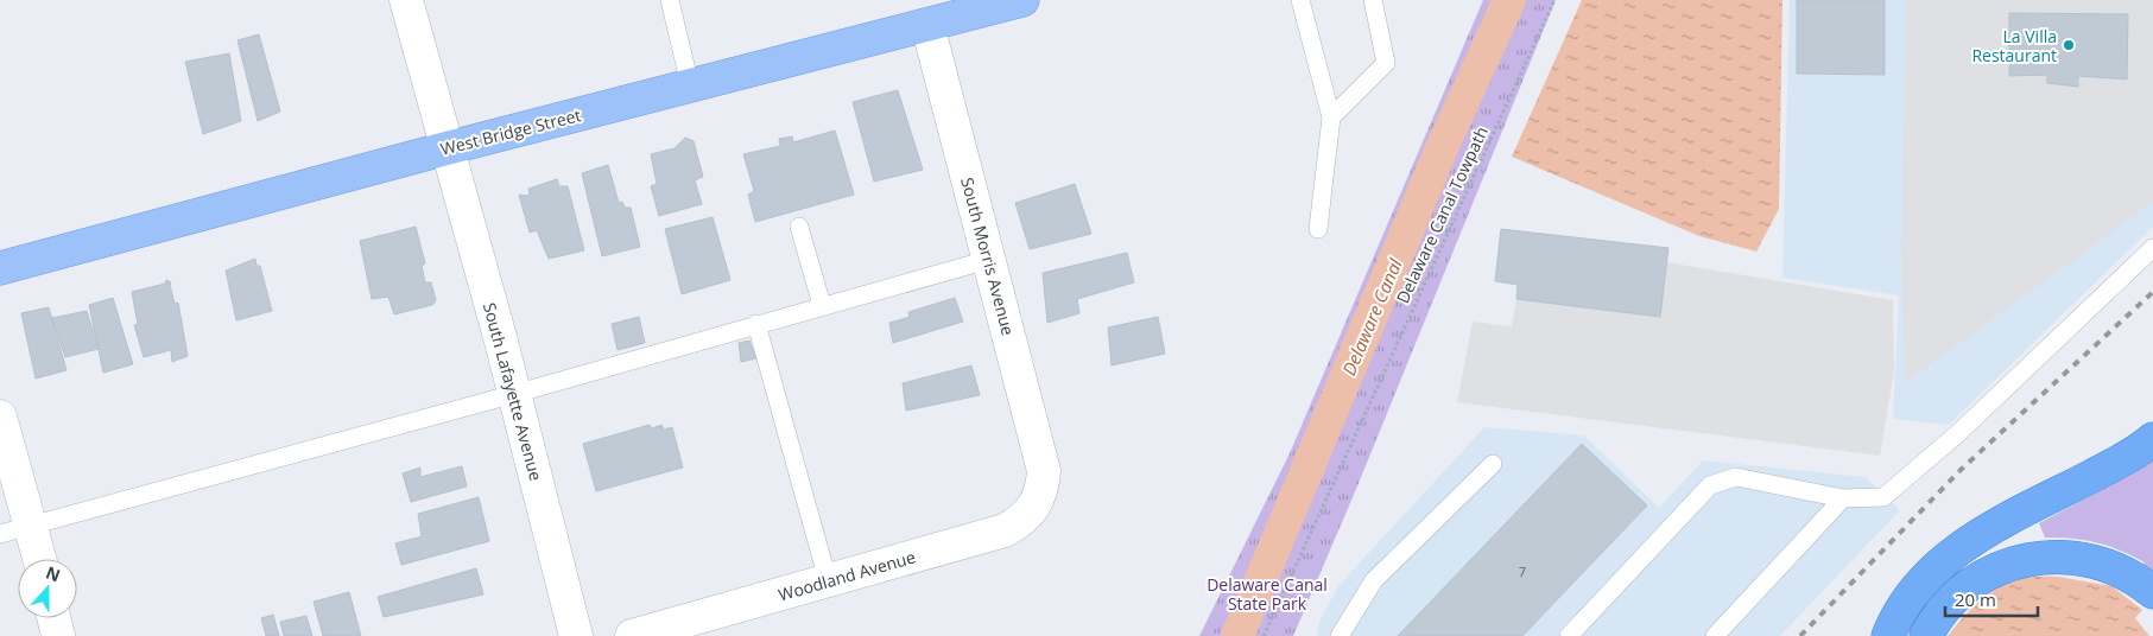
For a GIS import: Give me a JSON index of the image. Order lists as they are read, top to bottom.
{
  "streets": {
    "main road": ["West Bridge Street"],
    "street": ["South Morris Avenue", "South Lafayette Avenue", "Woodland Avenue"],
    "path": ["Delaware Canal Towpath"]
  },
  "crossings": [
    ["West Bridge Street", "South Morris Avenue"],
    ["West Bridge Street", "South Lafayette Avenue"],
    ["South Morris Avenue", "Woodland Avenue"]
  ],
  "water": ["Delaware Canal"],
  "parks": ["Delaware Canal State Park"],
  "places": ["La Villa Restaurant"],
  "house_numbers": ["7"],
  "scale_bar": "20 m",
  "north": "top"
}
